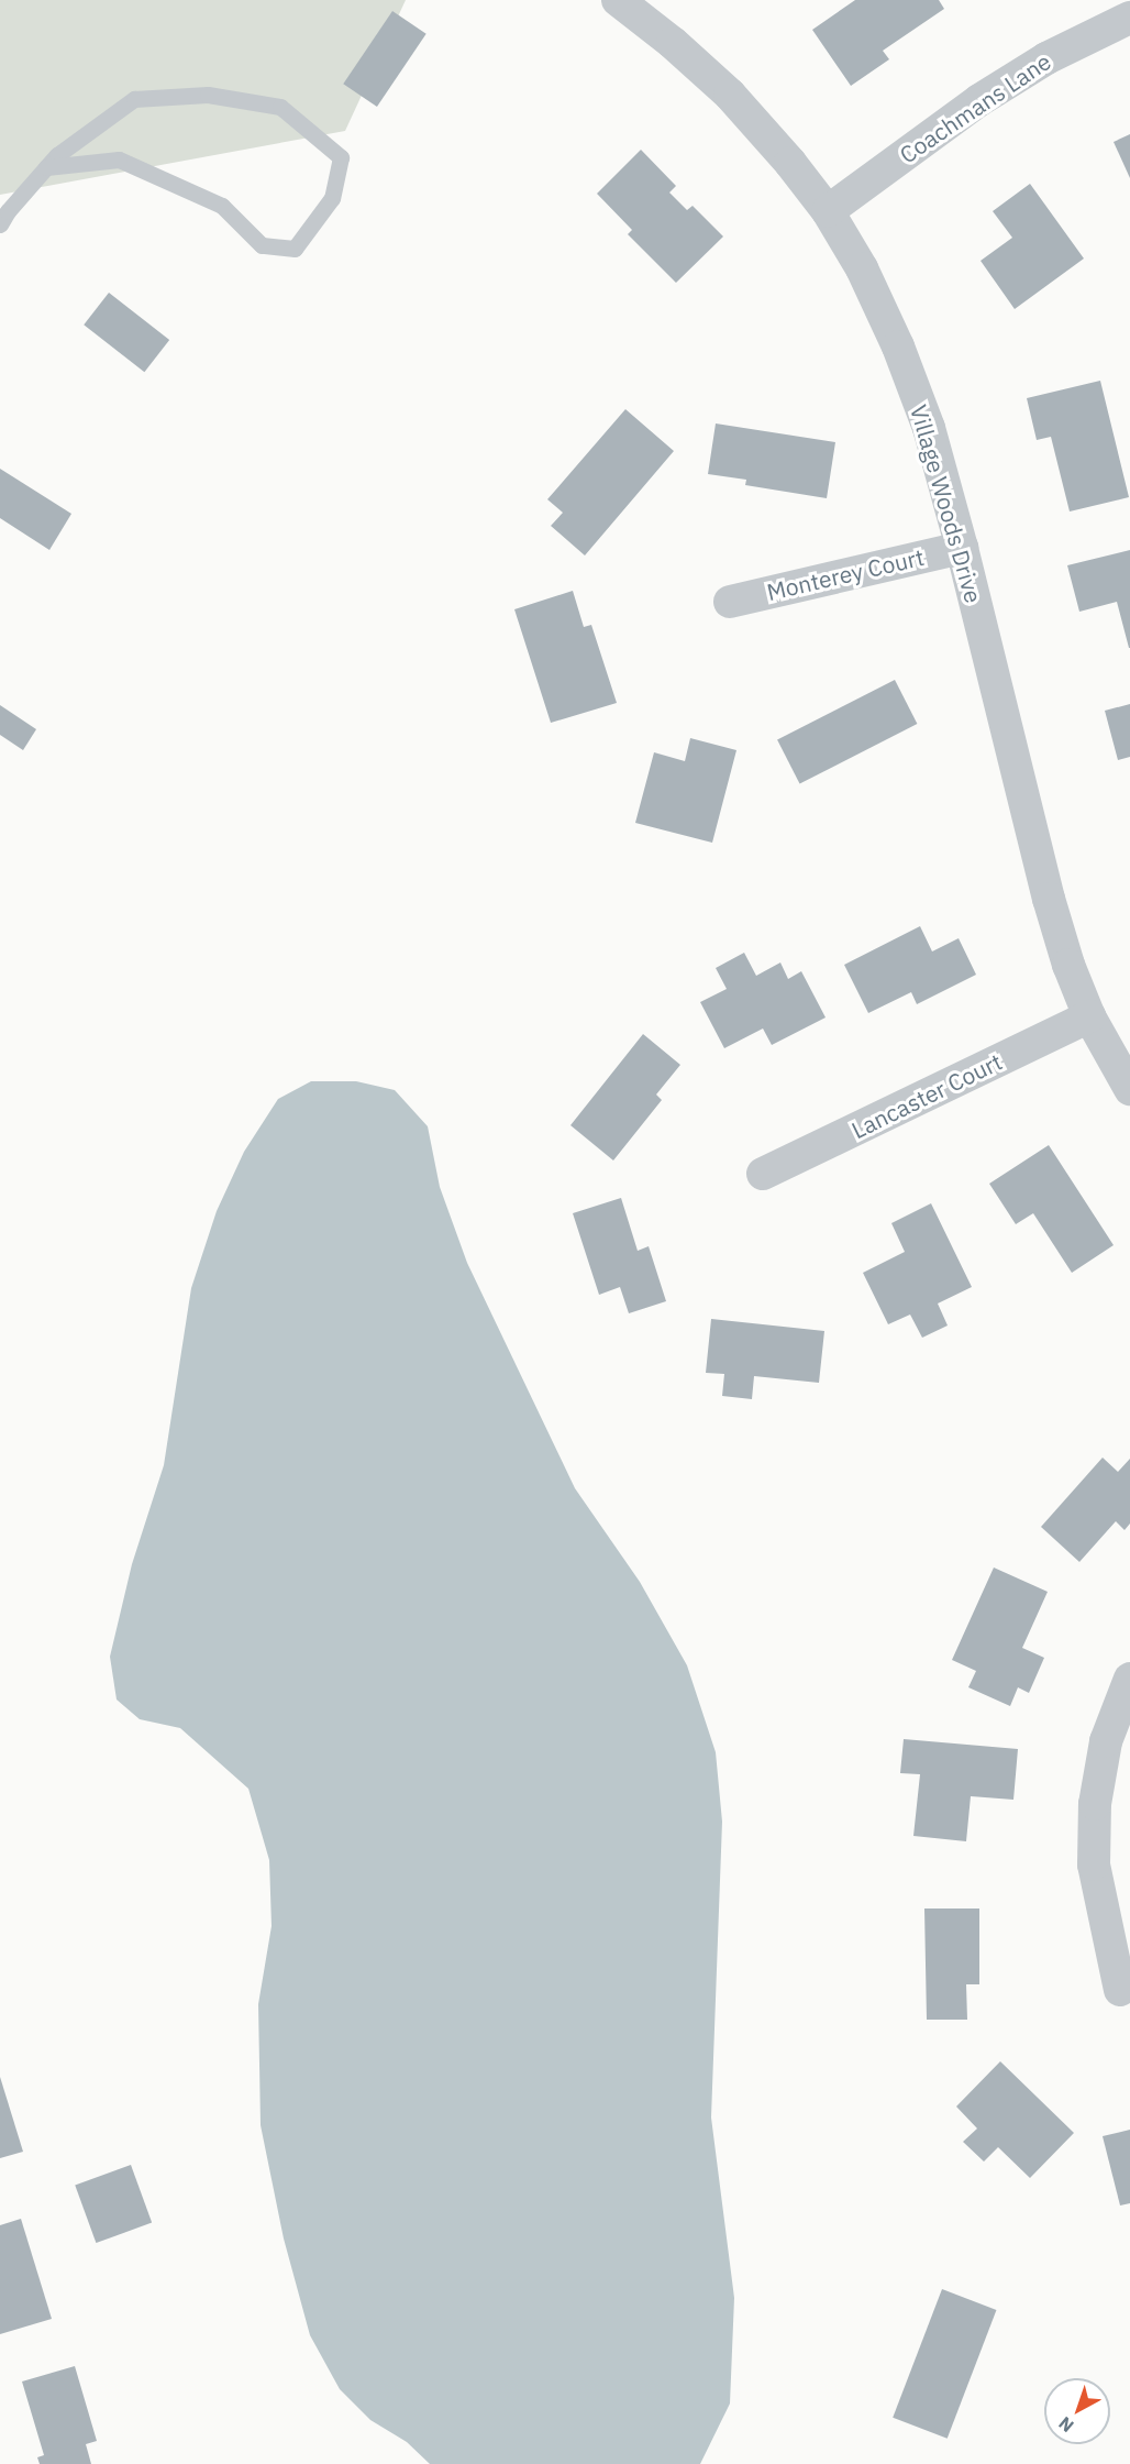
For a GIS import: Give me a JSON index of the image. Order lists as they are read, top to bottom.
{
  "streets": {
    "street": [
      "Coachmans Lane",
      "Village Woods Drive",
      "Monterey Court",
      "Lancaster Court"
    ]
  },
  "crossings": [
    ["Coachmans Lane", "Village Woods Drive"],
    ["Village Woods Drive", "Monterey Court"],
    ["Village Woods Drive", "Lancaster Court"]
  ],
  "north": "bottom left"
}
